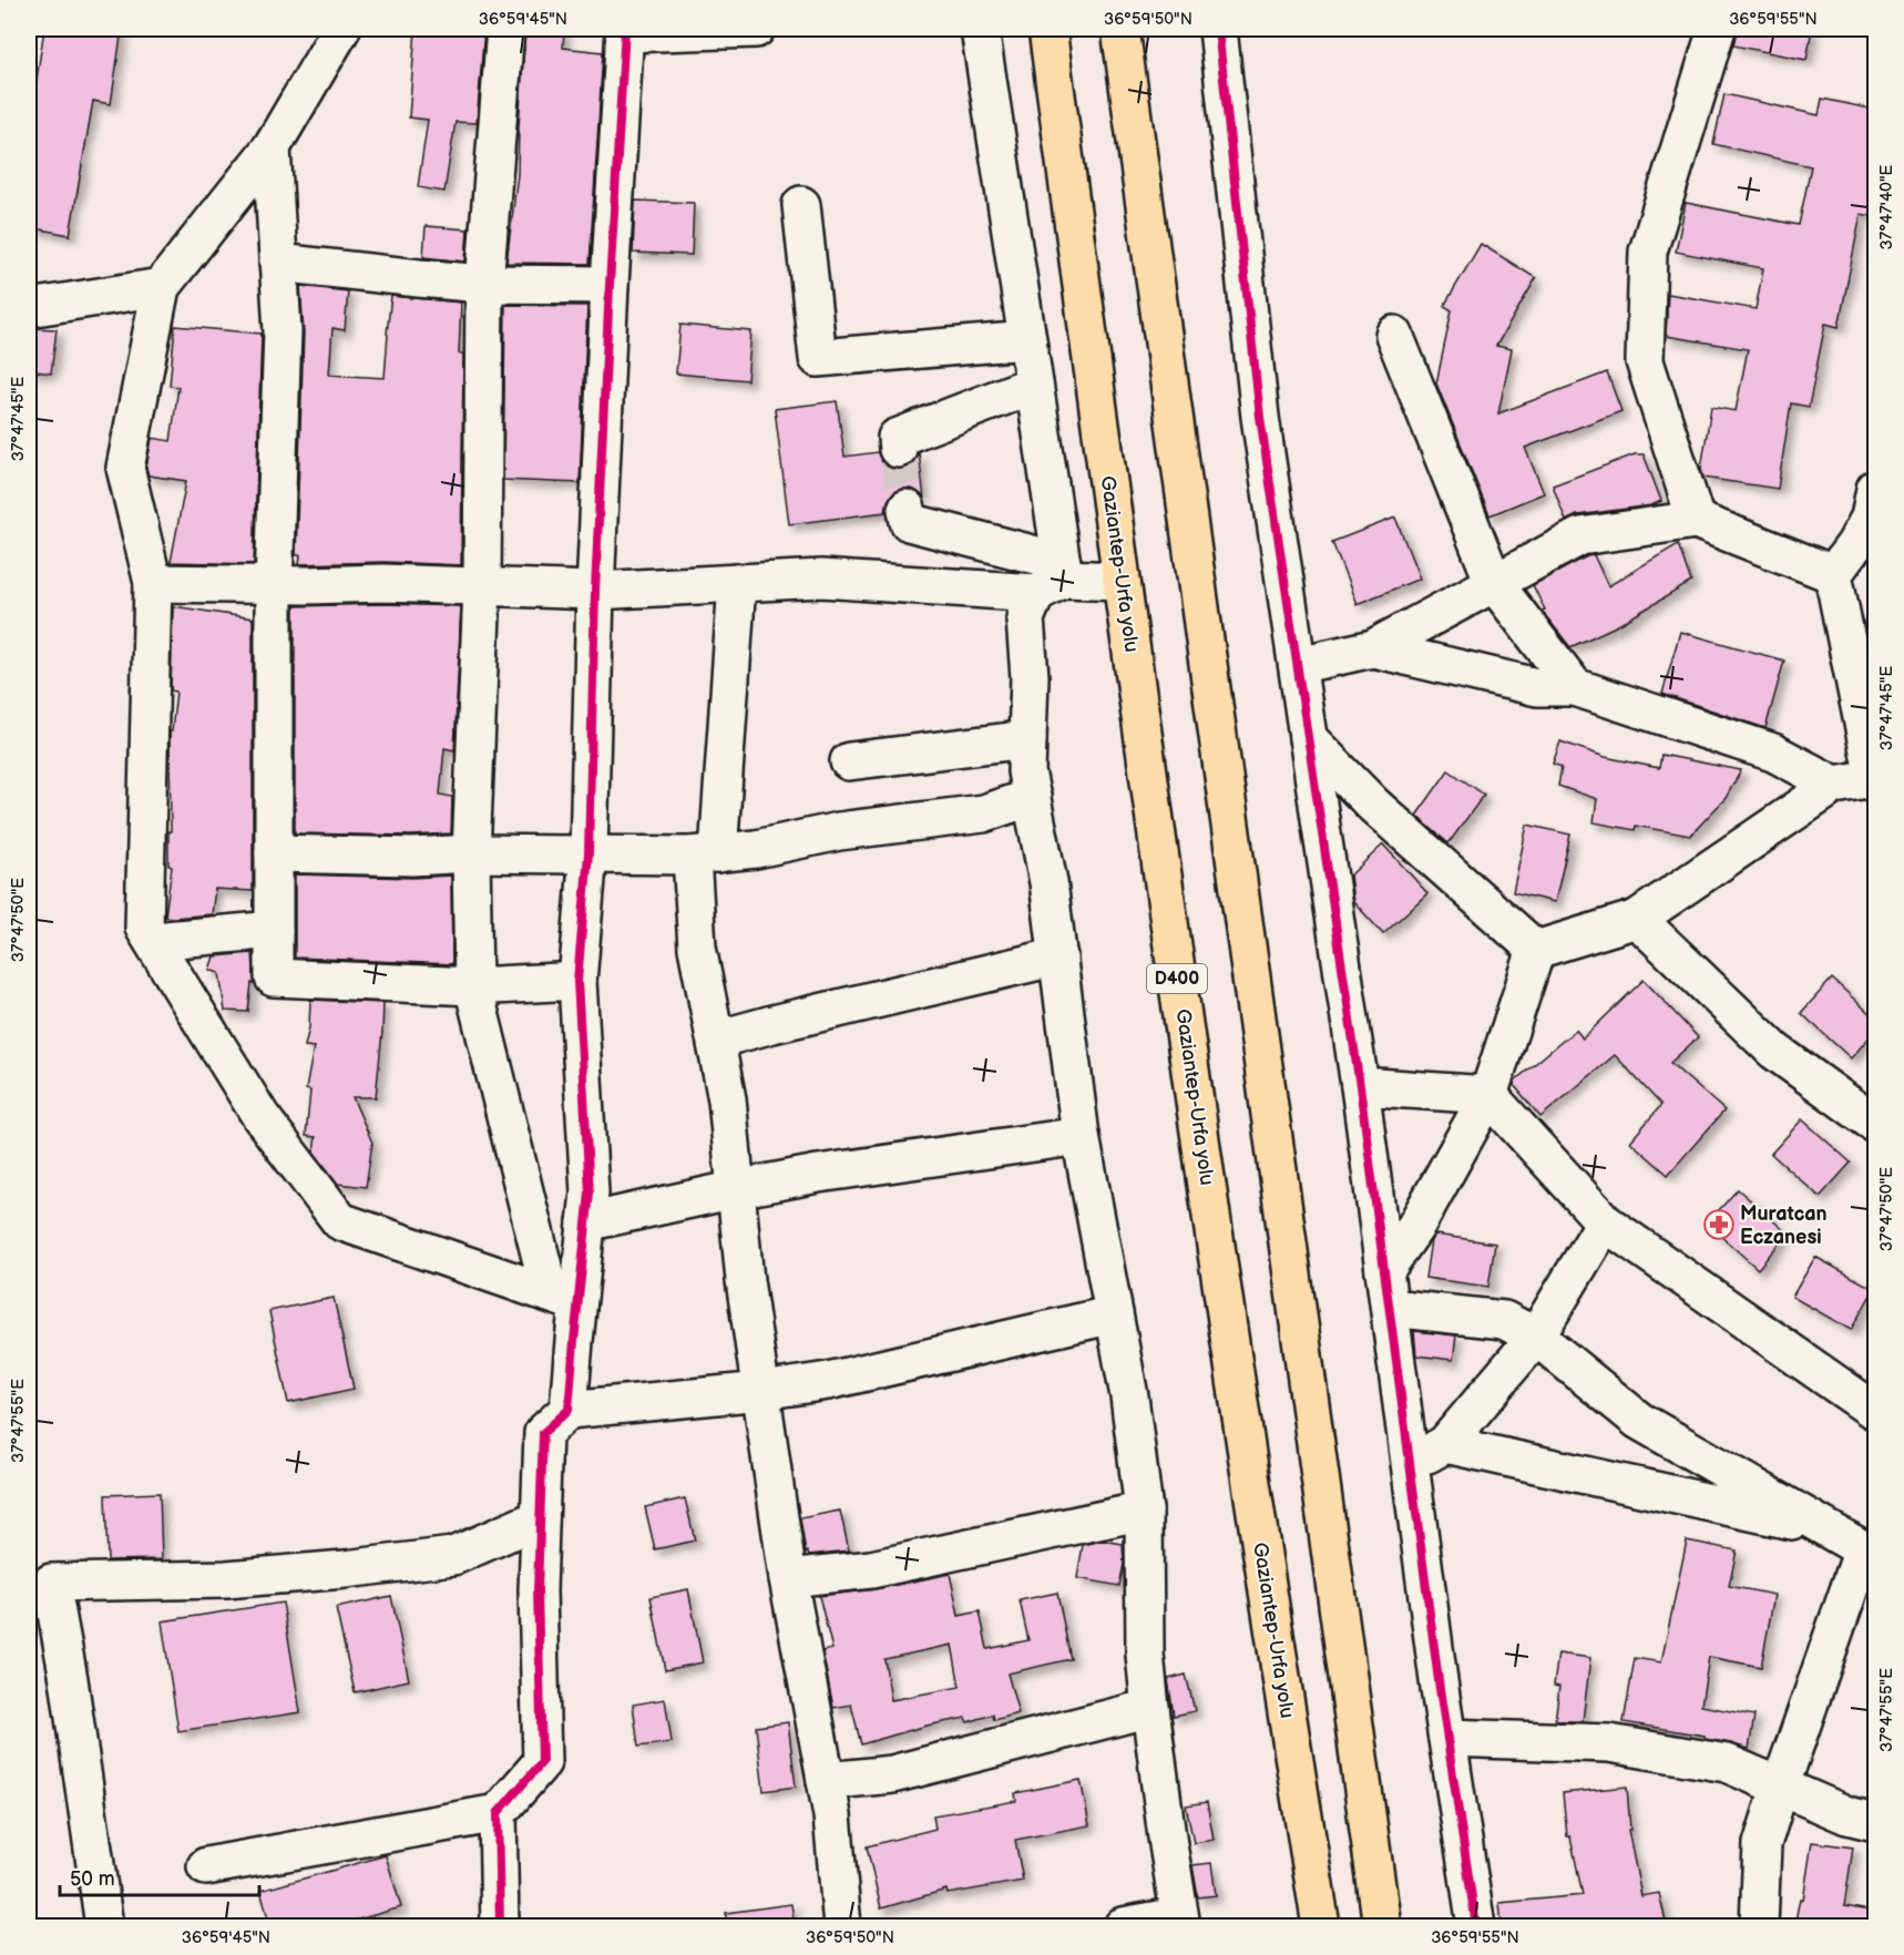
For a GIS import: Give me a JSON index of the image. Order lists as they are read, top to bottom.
{
  "streets": {
    "highway": ["Gaziantep-Urfa yolu", "D400"]
  },
  "places": {
    "pharmacy": ["Muratcan Eczanesi"]
  },
  "scale_bar": "50 m",
  "coordinates": [
    "36°59'45\"N",
    "36°59'50\"N",
    "36°59'55\"N",
    "37°47'40\"E",
    "37°47'45\"E",
    "37°47'50\"E",
    "37°47'55\"E"
  ]
}
